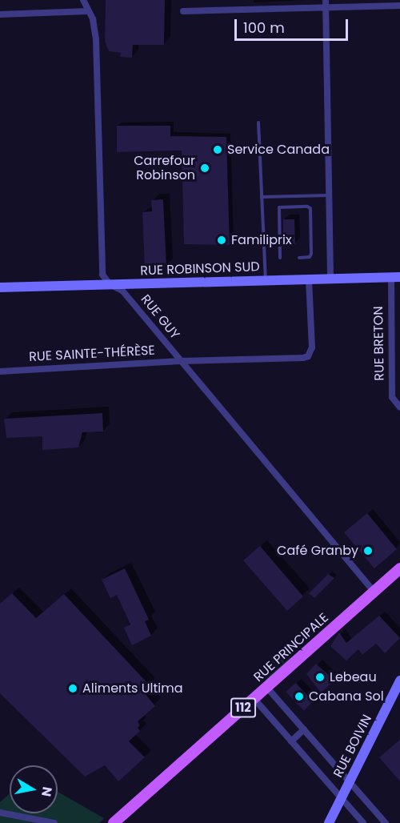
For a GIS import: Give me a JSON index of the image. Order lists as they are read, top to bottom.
{
  "streets": {
    "main road": ["RUE PRINCIPALE", "112"],
    "street": [
      "RUE ROBINSON SUD",
      "RUE GUY",
      "RUE BRETON",
      "RUE SAINTE-THÉRÈSE",
      "RUE BOIVIN"
    ]
  },
  "crossings": [
    ["RUE ROBINSON SUD", "RUE GUY"],
    ["RUE ROBINSON SUD", "RUE BRETON"],
    ["RUE ROBINSON SUD", "RUE SAINTE-THÉRÈSE"],
    ["RUE GUY", "RUE SAINTE-THÉRÈSE"],
    ["RUE GUY", "RUE PRINCIPALE"]
  ],
  "places": [
    "Service Canada",
    "Carrefour Robinson",
    "Familiprix",
    "Café Granby",
    "Lebeau",
    "Aliments Ultima",
    "Cabana Sol"
  ],
  "scale_bar": "100 m",
  "north": "right"
}
